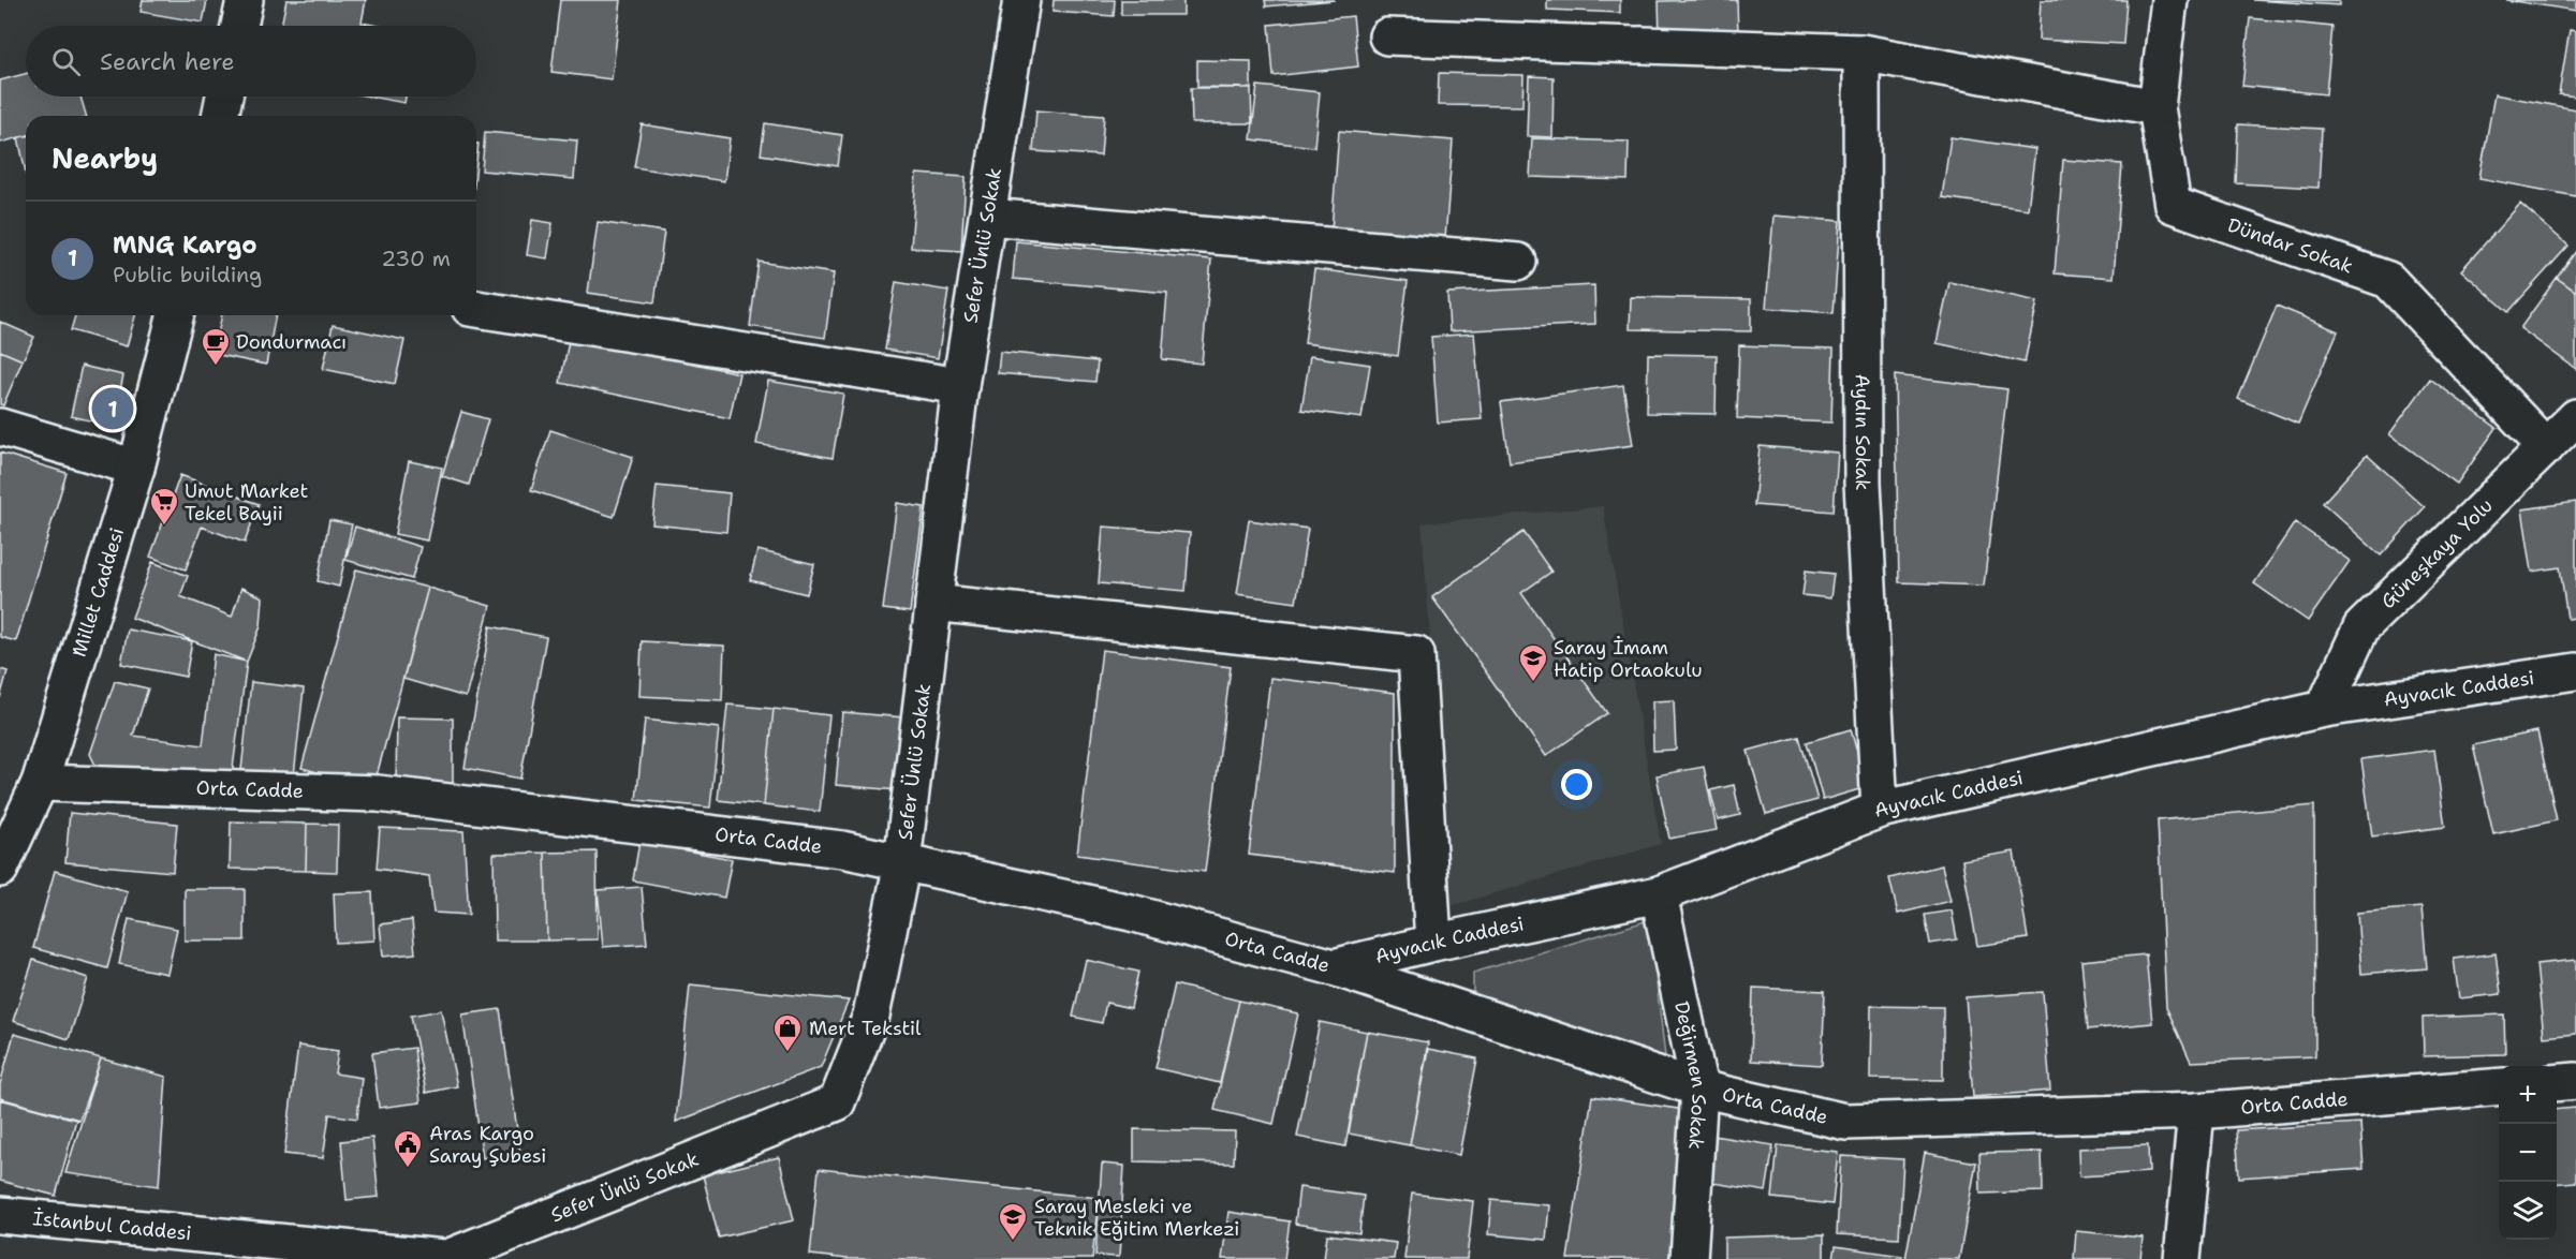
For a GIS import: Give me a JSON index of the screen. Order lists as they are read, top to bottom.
{
  "streets": {
    "main road": [
      "Sefer Ünlü Sokak",
      "Dündar Sokak",
      "Aydın Sokak",
      "Güneşkaya Yolu",
      "Millet Caddesi",
      "Ayvacık Caddesi",
      "Orta Cadde",
      "Değirmen Sokak",
      "İstanbul Caddesi"
    ]
  },
  "crossings": [
    ["Sefer Ünlü Sokak", "Orta Cadde"],
    ["Sefer Ünlü Sokak", "İstanbul Caddesi"],
    ["Dündar Sokak", "Güneşkaya Yolu"],
    ["Aydın Sokak", "Ayvacık Caddesi"],
    ["Güneşkaya Yolu", "Ayvacık Caddesi"],
    ["Millet Caddesi", "Orta Cadde"],
    ["Ayvacık Caddesi", "Orta Cadde"],
    ["Ayvacık Caddesi", "Değirmen Sokak"],
    ["Orta Cadde", "Değirmen Sokak"]
  ],
  "places": {
    "cafe": ["Dondurmacı"],
    "supermarket": ["Umut Market Tekel Bayii"],
    "school or university": ["Saray İmam Hatip Ortaokulu", "Saray Mesleki ve Teknik Eğitim Merkezi"],
    "shop": ["Mert Tekstil"],
    "public building": ["Aras Kargo Saray Şubesi"]
  },
  "page": {
    "search": "Search here",
    "heading": "Nearby",
    "list": [
      {
        "mark": "1",
        "name": "MNG Kargo",
        "note": "Public building",
        "value": "230 m"
      }
    ],
    "pins": "1",
    "map_buttons": ["+", "−"]
  }
}
